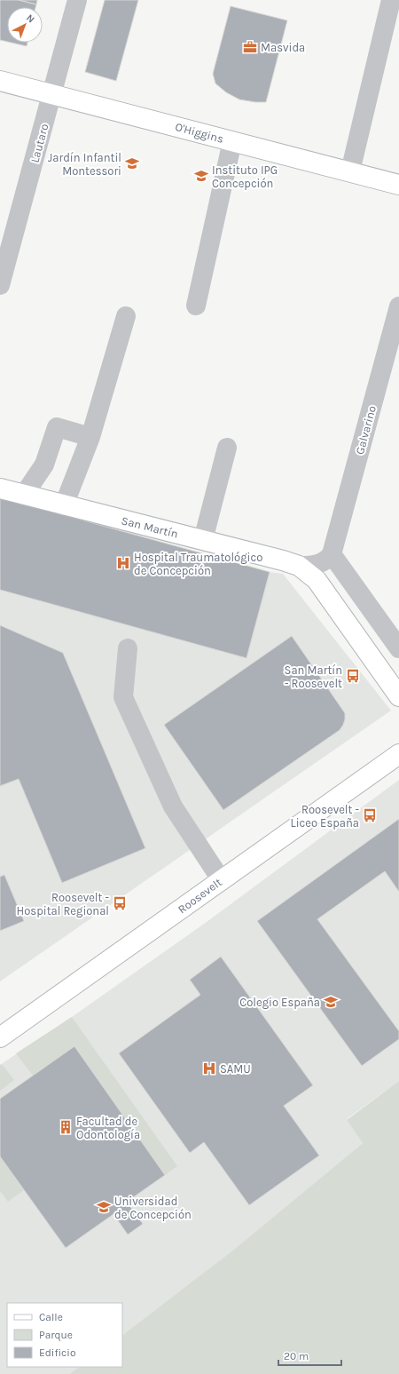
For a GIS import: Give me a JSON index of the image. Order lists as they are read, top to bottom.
{
  "streets": {
    "main road": ["O'Higgins", "San Martín", "Roosevelt"],
    "street": ["Lautaro", "Galvarino"]
  },
  "crossings": [
    ["O'Higgins", "Lautaro"]
  ],
  "places": {
    "office": ["Masvida"],
    "school or university": [
      "Jardín Infantil Montessori",
      "Instituto IPG Concepción",
      "Colegio España",
      "Universidad de Concepción"
    ],
    "hospital": ["Hospital Traumatológico de Concepción", "SAMU"],
    "bus stop": ["San Martín - Roosevelt", "Roosevelt - Liceo España", "Roosevelt - Hospital Regional"],
    "building": ["Facultad de Odontología"]
  },
  "legend": ["Calle", "Parque", "Edificio"],
  "scale_bar": "20 m",
  "north": "top right"
}
